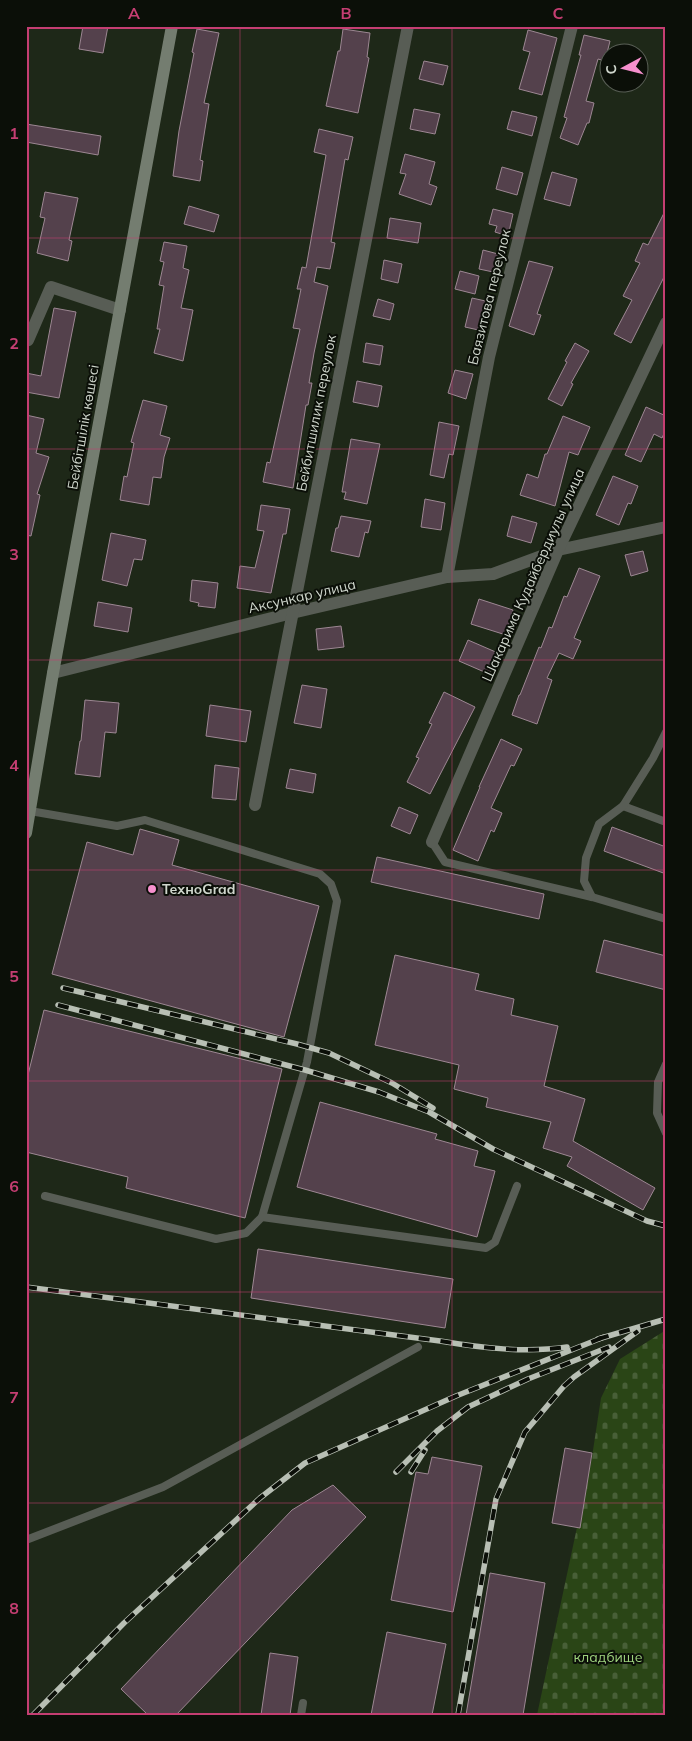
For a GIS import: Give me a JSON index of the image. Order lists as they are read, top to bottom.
{
  "streets": {
    "street": [
      "Баязитова переулок",
      "Бейбитшилик переулок",
      "Бейбітшілік көшесі",
      "Шакарима Кудайбердиулы улица",
      "Аксункар улица"
    ]
  },
  "crossings": [
    ["Баязитова переулок", "Аксункар улица"],
    ["Бейбитшилик переулок", "Аксункар улица"],
    ["Бейбітшілік көшесі", "Аксункар улица"],
    ["Шакарима Кудайбердиулы улица", "Аксункар улица"]
  ],
  "parks": ["кладбище"],
  "places": ["ТехноGrad"],
  "north": "left",
  "grid": {
    "columns": ["A", "B", "C"],
    "rows": [
      "1",
      "2",
      "3",
      "4",
      "5",
      "6",
      "7",
      "8"
    ]
  }
}
